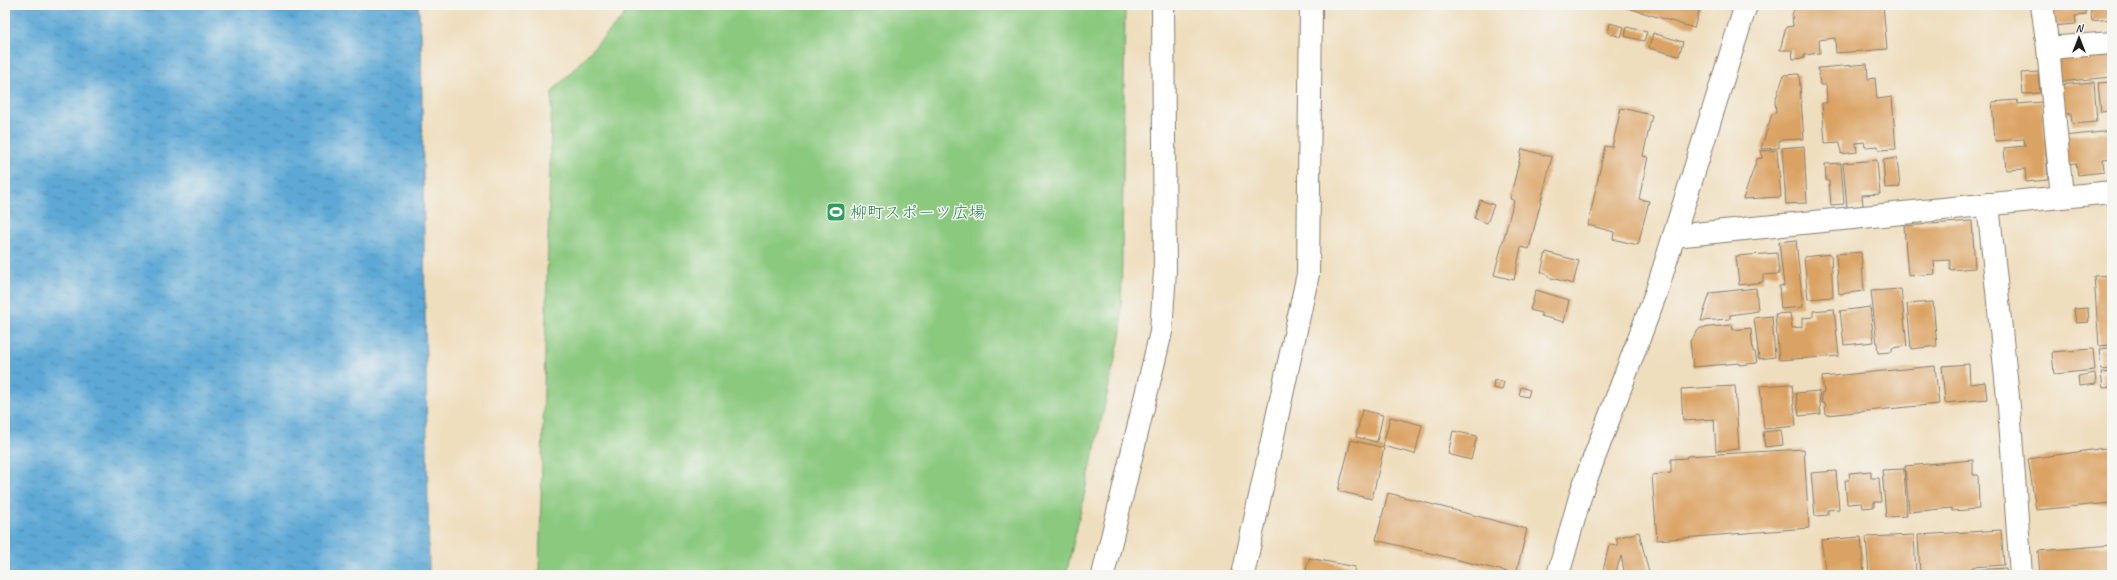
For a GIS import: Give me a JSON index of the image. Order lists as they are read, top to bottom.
{
  "places": {
    "sports": ["柳町スポーツ広場"]
  },
  "north": "top"
}
